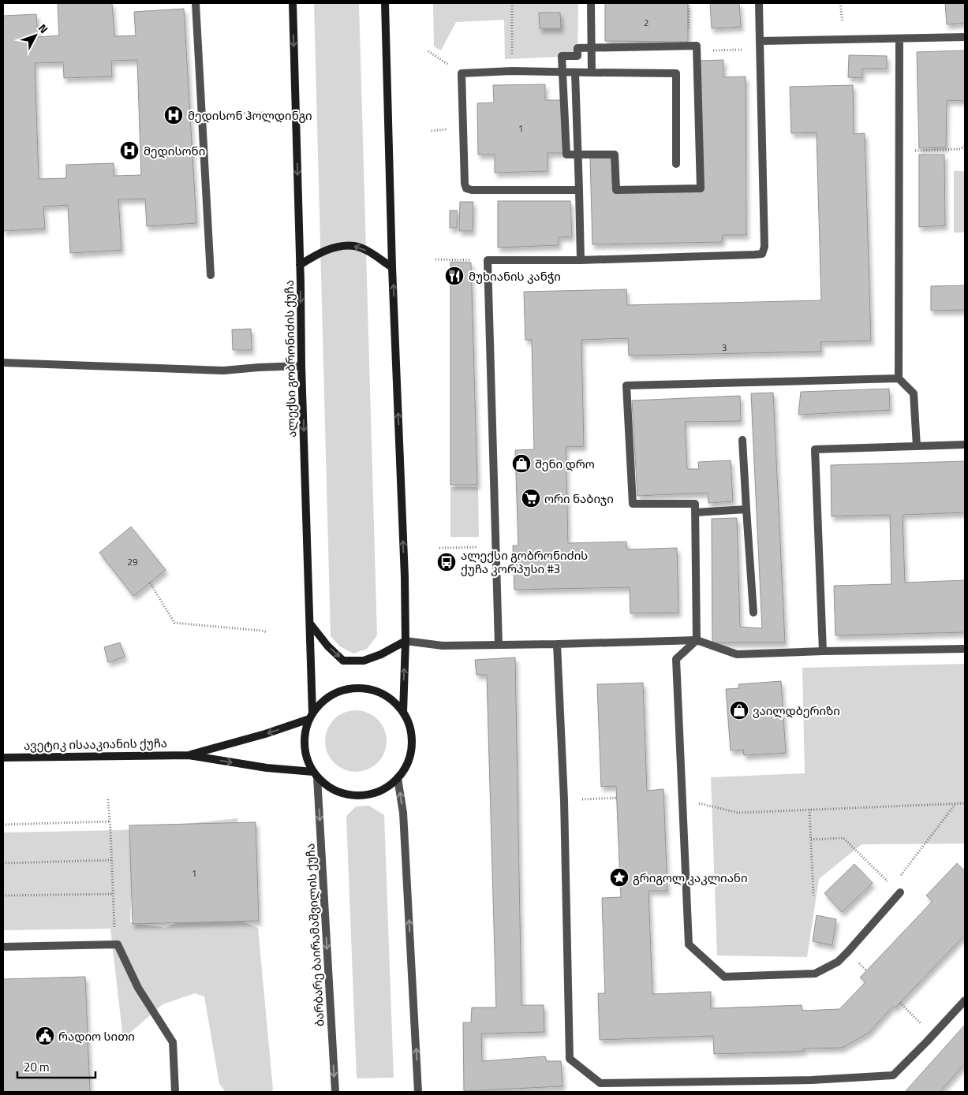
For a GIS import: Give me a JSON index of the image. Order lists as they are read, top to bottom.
{
  "streets": {
    "main road": ["ალექსი გობრონიძის ქუჩა", "ავეტიკ ისააკიანის ქუჩა"],
    "street": ["ბარბარე ბაირამაშვილის ქუჩა"]
  },
  "crossings": [
    ["ალექსი გობრონიძის ქუჩა", "ავეტიკ ისააკიანის ქუჩა"],
    ["ალექსი გობრონიძის ქუჩა", "ბარბარე ბაირამაშვილის ქუჩა"],
    ["ავეტიკ ისააკიანის ქუჩა", "ბარბარე ბაირამაშვილის ქუჩა"]
  ],
  "one_way": ["ალექსი გობრონიძის ქუჩა", "ბარბარე ბაირამაშვილის ქუჩა"],
  "places": {
    "hospital": ["მედისონ ჰოლდინგი", "მედისონი"],
    "restaurant": ["მუხიანის კანჭი"],
    "shop": ["შენი დრო", "ვაილდბერიზი"],
    "supermarket": ["ორი ნაბიჯი"],
    "bus stop": ["ალექსი გობრონიძის ქუჩა კორპუსი #3"],
    "place": ["გრიგოლ კაკლიანი"],
    "public building": ["რადიო სითი"]
  },
  "house_numbers": [
    "2",
    "1",
    "3",
    "29",
    "1"
  ],
  "scale_bar": "20 m",
  "north": "top right"
}
